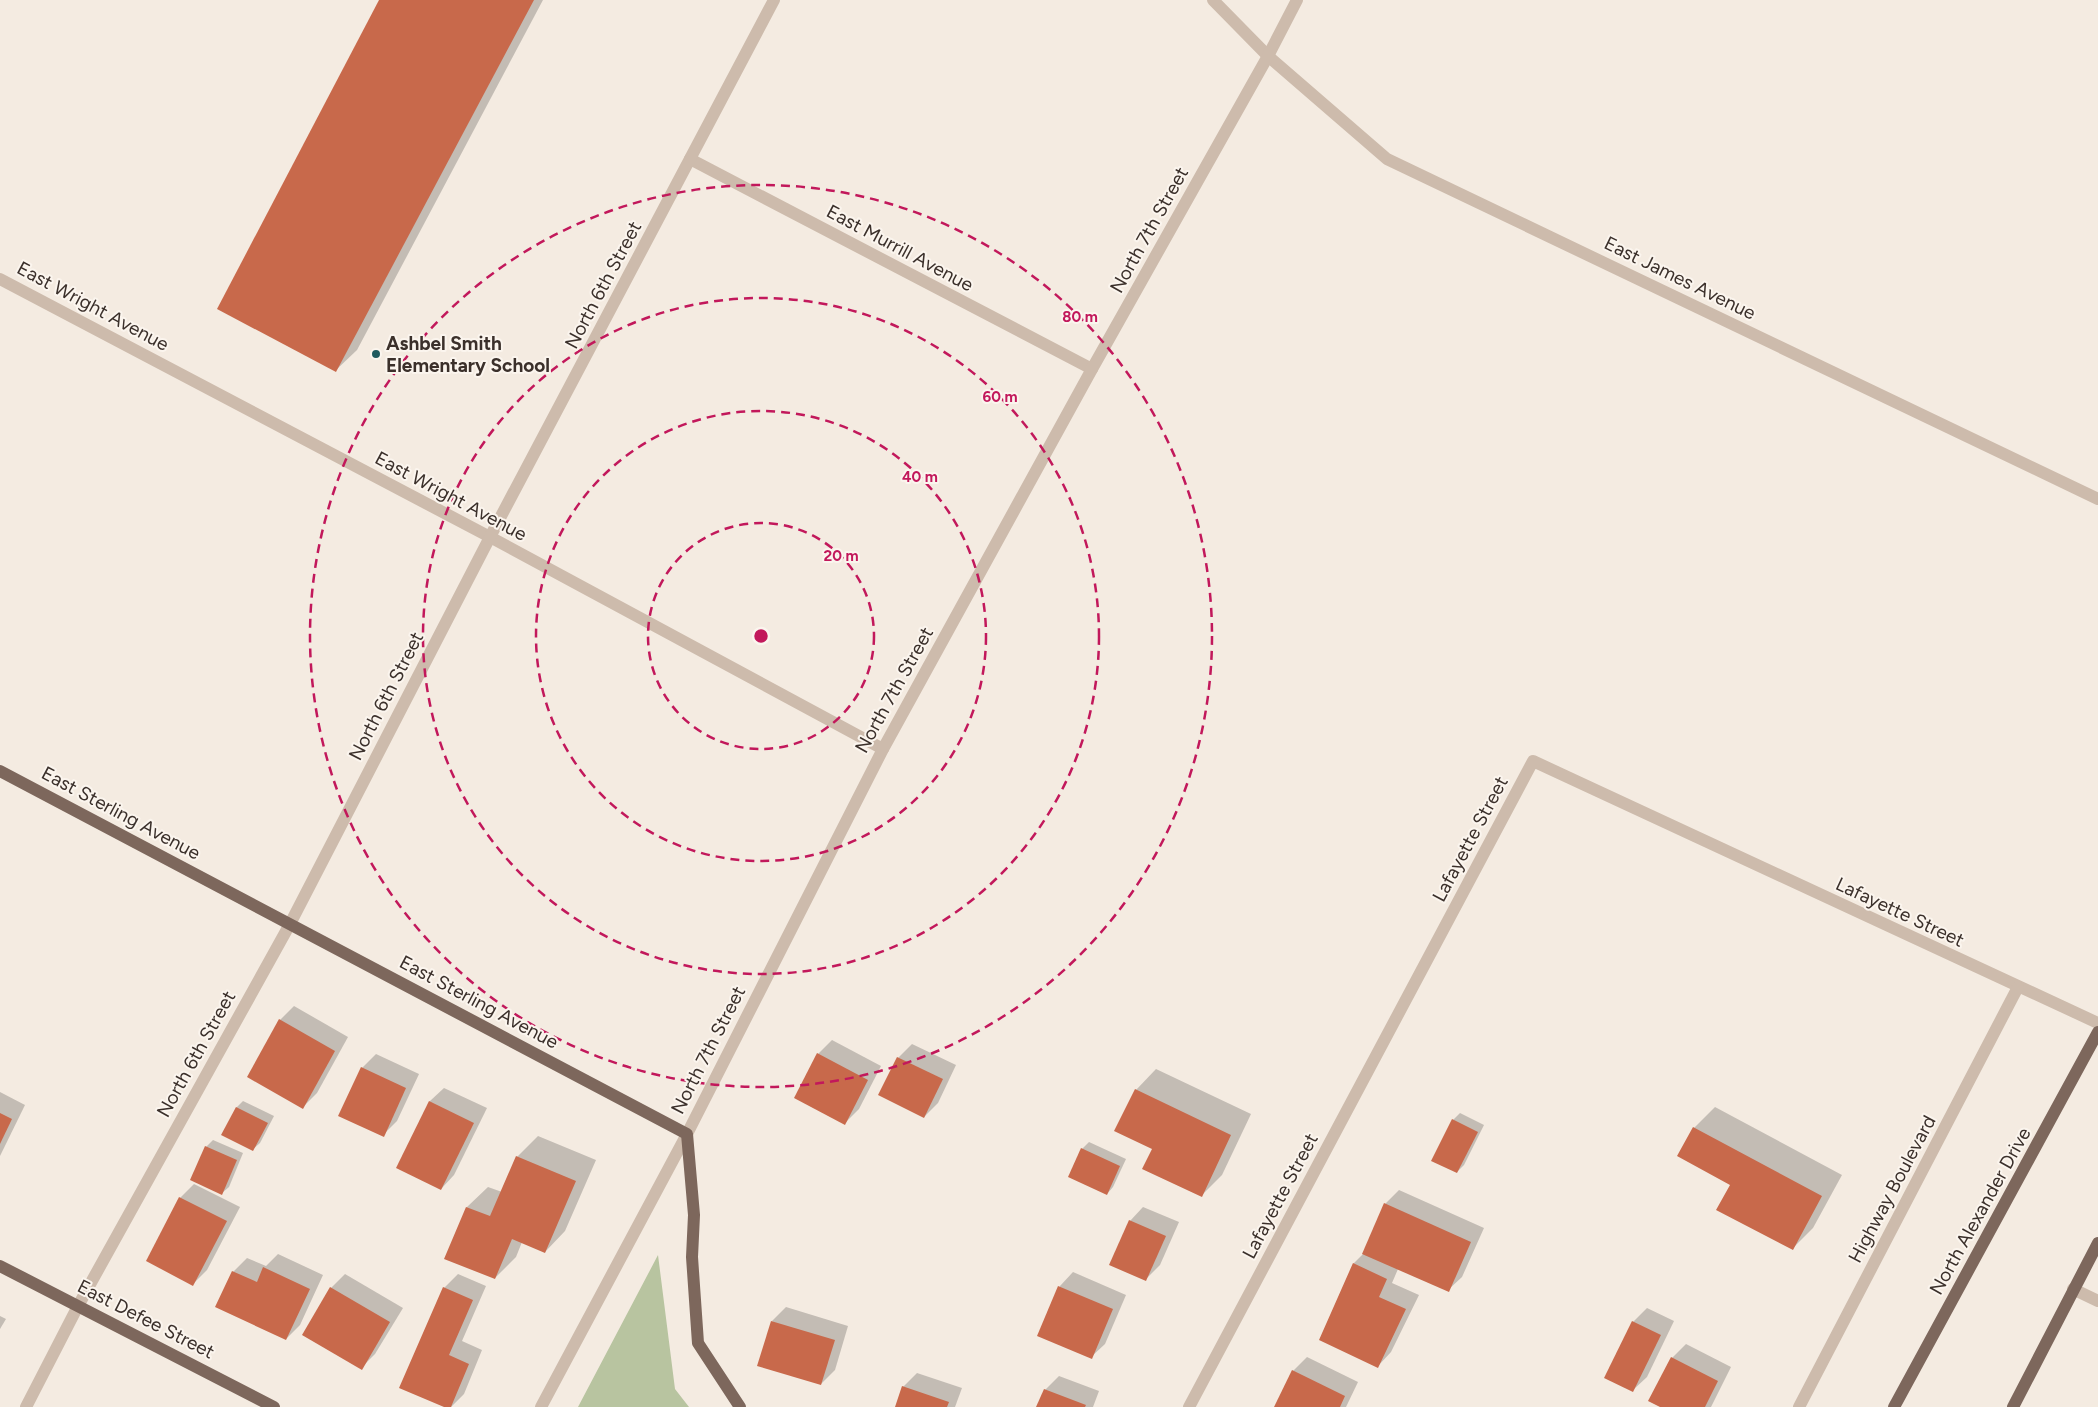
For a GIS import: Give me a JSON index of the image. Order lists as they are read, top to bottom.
{
  "streets": {
    "main road": ["East Sterling Avenue", "North Alexander Drive", "East Defee Street"],
    "street": [
      "North 7th Street",
      "East Murrill Avenue",
      "East James Avenue",
      "North 6th Street",
      "East Wright Avenue",
      "Lafayette Street",
      "Highway Boulevard"
    ]
  },
  "crossings": [
    ["North 7th Street", "East Murrill Avenue"],
    ["North 7th Street", "East James Avenue"],
    ["North 7th Street", "East Wright Avenue"],
    ["North 7th Street", "East Sterling Avenue"],
    ["East Murrill Avenue", "North 6th Street"],
    ["North 6th Street", "East Wright Avenue"],
    ["North 6th Street", "East Sterling Avenue"],
    ["North 6th Street", "East Defee Street"],
    ["Lafayette Street", "Highway Boulevard"]
  ],
  "places": ["Ashbel Smith Elementary School"],
  "rings": [
    "80 m",
    "60 m",
    "40 m",
    "20 m"
  ]
}
